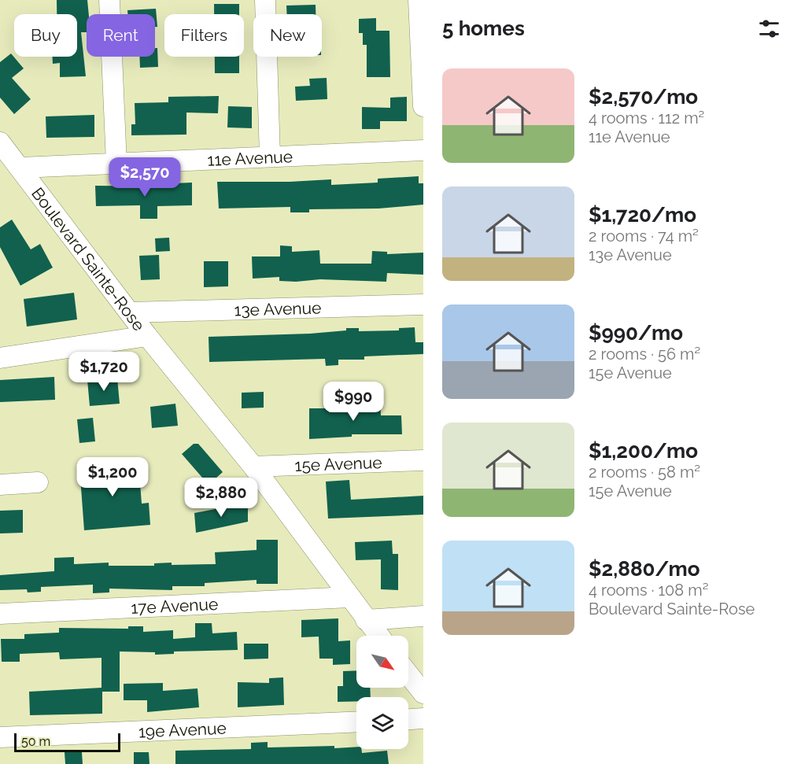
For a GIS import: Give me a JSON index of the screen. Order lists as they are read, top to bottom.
{
  "streets": {
    "street": [
      "11e Avenue",
      "Boulevard Sainte-Rose",
      "13e Avenue",
      "15e Avenue",
      "17e Avenue",
      "19e Avenue"
    ]
  },
  "crossings": [
    ["11e Avenue", "Boulevard Sainte-Rose"],
    ["Boulevard Sainte-Rose", "13e Avenue"],
    ["Boulevard Sainte-Rose", "15e Avenue"],
    ["Boulevard Sainte-Rose", "17e Avenue"]
  ],
  "scale_bar": "50 m",
  "north": "bottom right",
  "page": {
    "heading": "5 homes",
    "chip": [
      "Buy",
      "Rent",
      "Filters",
      "New"
    ],
    "list": [
      {
        "name": "$2,570/mo",
        "note": "4 rooms · 112 m² · 11e Avenue"
      },
      {
        "name": "$1,720/mo",
        "note": "2 rooms · 74 m² · 13e Avenue"
      },
      {
        "name": "$990/mo",
        "note": "2 rooms · 56 m² · 15e Avenue"
      },
      {
        "name": "$1,200/mo",
        "note": "2 rooms · 58 m² · 15e Avenue"
      },
      {
        "name": "$2,880/mo",
        "note": "4 rooms · 108 m² · Boulevard Sainte-Rose"
      }
    ],
    "price": [
      "$2,570",
      "$1,720",
      "$990",
      "$1,200",
      "$2,880"
    ],
    "scale": "50 m"
  }
}
